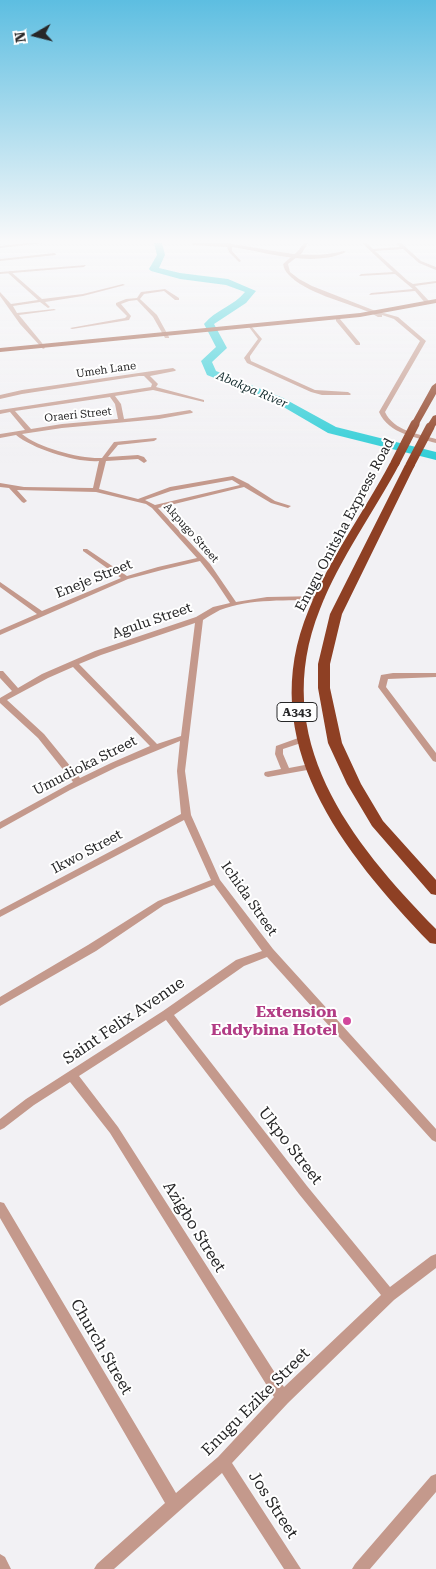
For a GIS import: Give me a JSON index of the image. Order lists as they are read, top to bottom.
{
  "streets": {
    "highway": ["Enugu Onitsha Express Road", "A343"],
    "street": [
      "Umeh Lane",
      "Oraeri Street",
      "Akpugo Street",
      "Eneje Street",
      "Agulu Street",
      "Umudioka Street",
      "Ikwo Street",
      "Ichida Street",
      "Saint Felix Avenue",
      "Ukpo Street",
      "Azigbo Street",
      "Church Street",
      "Enugu Ezike Street",
      "Jos Street"
    ]
  },
  "crossings": [
    ["Enugu Onitsha Express Road", "Agulu Street"],
    ["Akpugo Street", "Eneje Street"],
    ["Akpugo Street", "Agulu Street"],
    ["Agulu Street", "Ichida Street"],
    ["Umudioka Street", "Ichida Street"],
    ["Ikwo Street", "Ichida Street"],
    ["Ichida Street", "Saint Felix Avenue"],
    ["Saint Felix Avenue", "Ukpo Street"],
    ["Saint Felix Avenue", "Azigbo Street"],
    ["Ukpo Street", "Enugu Ezike Street"],
    ["Azigbo Street", "Enugu Ezike Street"],
    ["Church Street", "Enugu Ezike Street"],
    ["Enugu Ezike Street", "Jos Street"]
  ],
  "water": ["Abakpa River"],
  "places": ["Extension Eddybina Hotel"],
  "north": "left"
}
